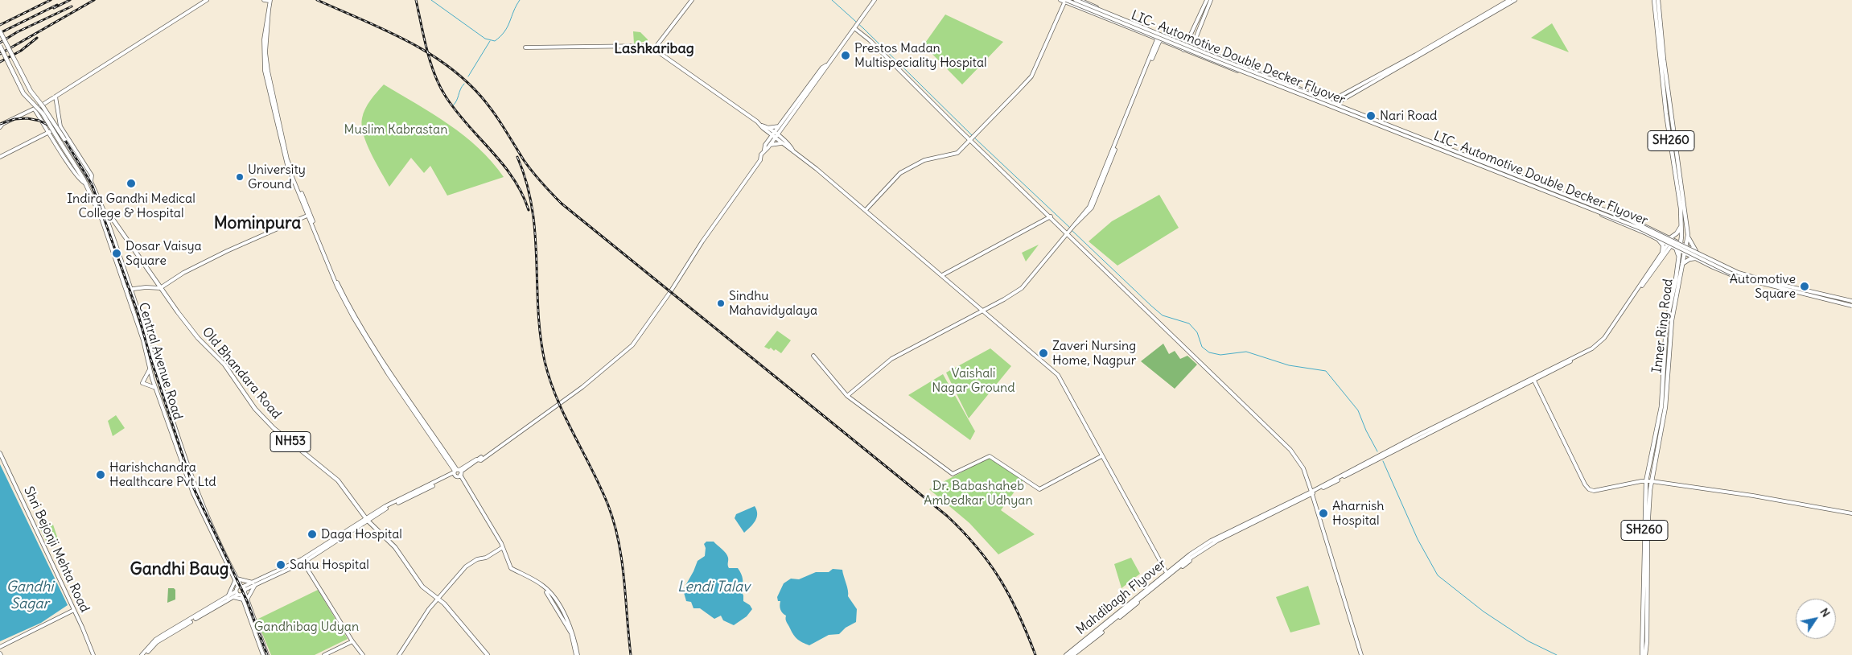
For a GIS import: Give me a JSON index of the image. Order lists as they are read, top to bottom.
{
  "streets": {
    "highway": [
      "SH260",
      "Inner Ring Road",
      "Central Avenue Road",
      "Old Bhandara Road",
      "NH53"
    ],
    "main road": ["LIC- Automotive Double Decker Flyover", "Shri Bejonji Mehta Road", "Mahdibagh Flyover"]
  },
  "crossings": [
    ["Central Avenue Road", "Old Bhandara Road"],
    ["Central Avenue Road", "NH53"],
    ["Old Bhandara Road", "NH53"]
  ],
  "districts": ["Lashkaribag", "Mominpura", "Gandhi Baug"],
  "water": ["Gandhi Sagar", "Lendi Talav"],
  "parks": [
    "Muslim Kabrastan",
    "Vaishali Nagar Ground",
    "Dr. Babashaheb Ambedkar Udhyan",
    "Gandhibag Udyan"
  ],
  "places": [
    "Prestos Madan Multispeciality Hospital",
    "Nari Road",
    "University Ground",
    "Indira Gandhi Medical College & Hospital",
    "Dosar Vaisya Square",
    "Automotive Square",
    "Sindhu Mahavidyalaya",
    "Zaveri Nursing Home, Nagpur",
    "Harishchandra Healthcare Pvt Ltd",
    "Aharnish Hospital",
    "Daga Hospital",
    "Sahu Hospital"
  ],
  "north": "top right"
}
